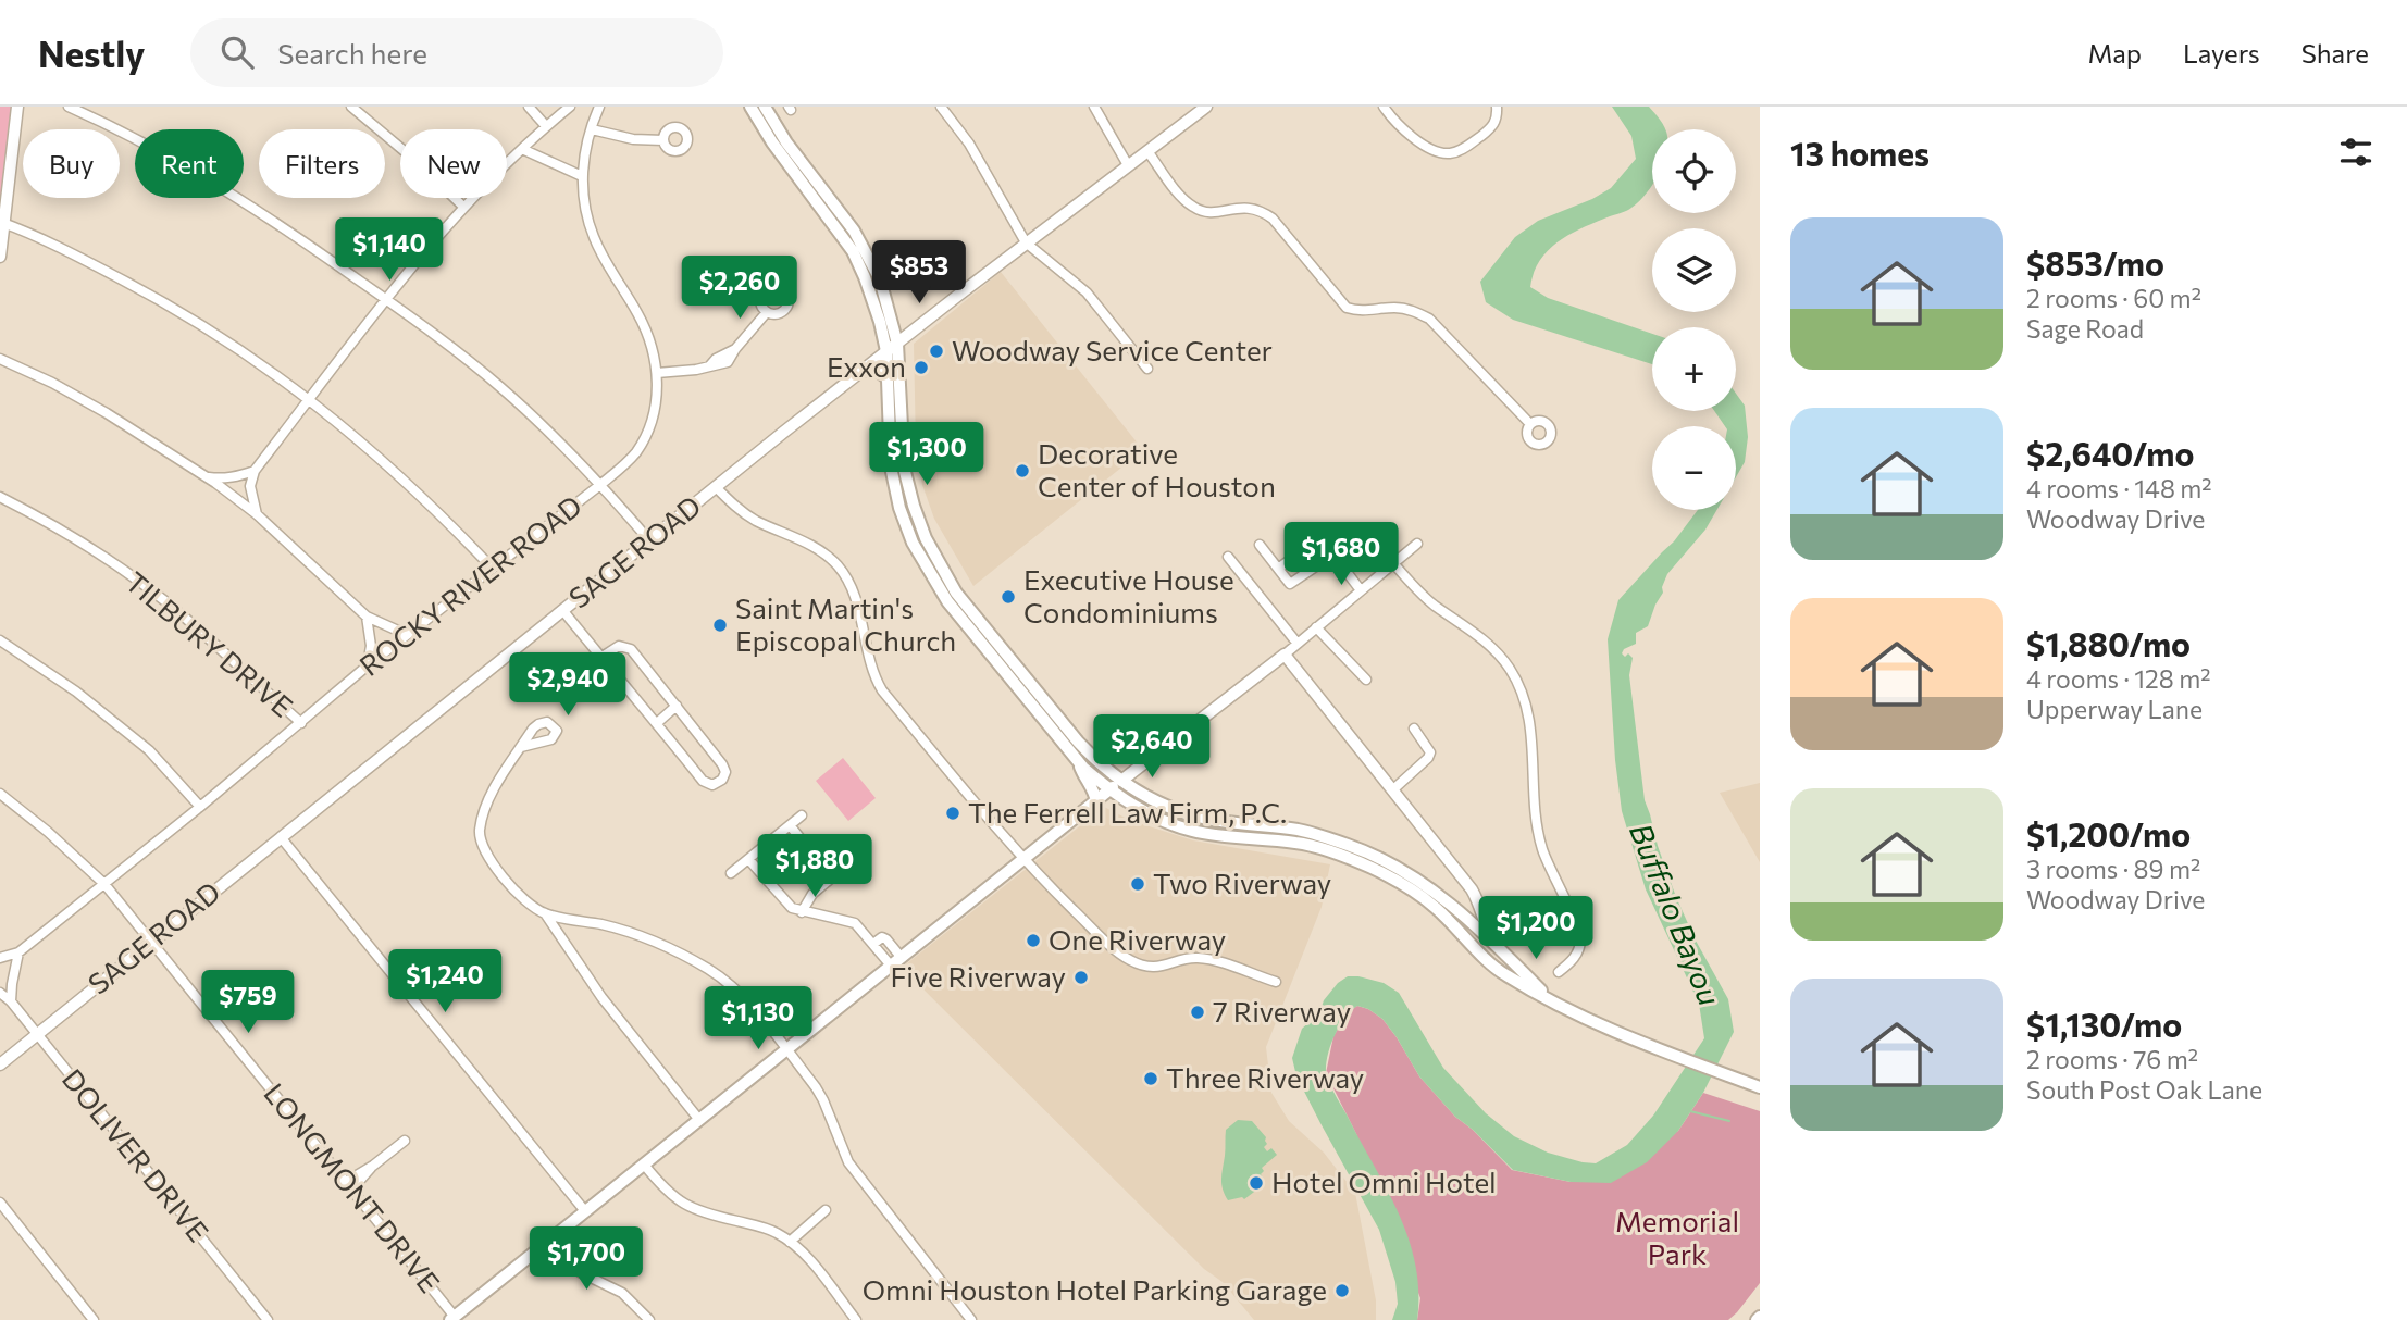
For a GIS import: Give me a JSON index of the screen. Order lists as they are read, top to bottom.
{
  "streets": {
    "street": [
      "SAGE ROAD",
      "ROCKY RIVER ROAD",
      "TILBURY DRIVE",
      "DOLIVER DRIVE",
      "LONGMONT DRIVE"
    ]
  },
  "crossings": [
    ["SAGE ROAD", "DOLIVER DRIVE"],
    ["SAGE ROAD", "LONGMONT DRIVE"],
    ["ROCKY RIVER ROAD", "TILBURY DRIVE"],
    ["ROCKY RIVER ROAD", "LONGMONT DRIVE"]
  ],
  "water": ["Buffalo Bayou"],
  "parks": ["Memorial Park"],
  "places": [
    "Woodway Service Center",
    "Exxon",
    "Decorative Center of Houston",
    "Executive House Condominiums",
    "Saint Martin's Episcopal Church",
    "The Ferrell Law Firm, P.C.",
    "Two Riverway",
    "One Riverway",
    "Five Riverway",
    "7 Riverway",
    "Three Riverway",
    "Hotel Omni Hotel",
    "Omni Houston Hotel Parking Garage"
  ],
  "page": {
    "header": "Nestly",
    "search": "Search here",
    "nav": ["Map", "Layers", "Share"],
    "heading": "13 homes",
    "map_buttons": ["+", "−"],
    "chip": [
      "Buy",
      "Rent",
      "Filters",
      "New"
    ],
    "list": [
      {
        "name": "$853/mo",
        "note": "2 rooms · 60 m² · Sage Road"
      },
      {
        "name": "$2,640/mo",
        "note": "4 rooms · 148 m² · Woodway Drive"
      },
      {
        "name": "$1,880/mo",
        "note": "4 rooms · 128 m² · Upperway Lane"
      },
      {
        "name": "$1,200/mo",
        "note": "3 rooms · 89 m² · Woodway Drive"
      },
      {
        "name": "$1,130/mo",
        "note": "2 rooms · 76 m² · South Post Oak Lane"
      }
    ],
    "price": [
      "$1,140",
      "$853",
      "$2,260",
      "$1,300",
      "$1,680",
      "$2,940",
      "$2,640",
      "$1,880",
      "$1,200",
      "$1,240",
      "$759",
      "$1,130",
      "$1,700"
    ]
  }
}
